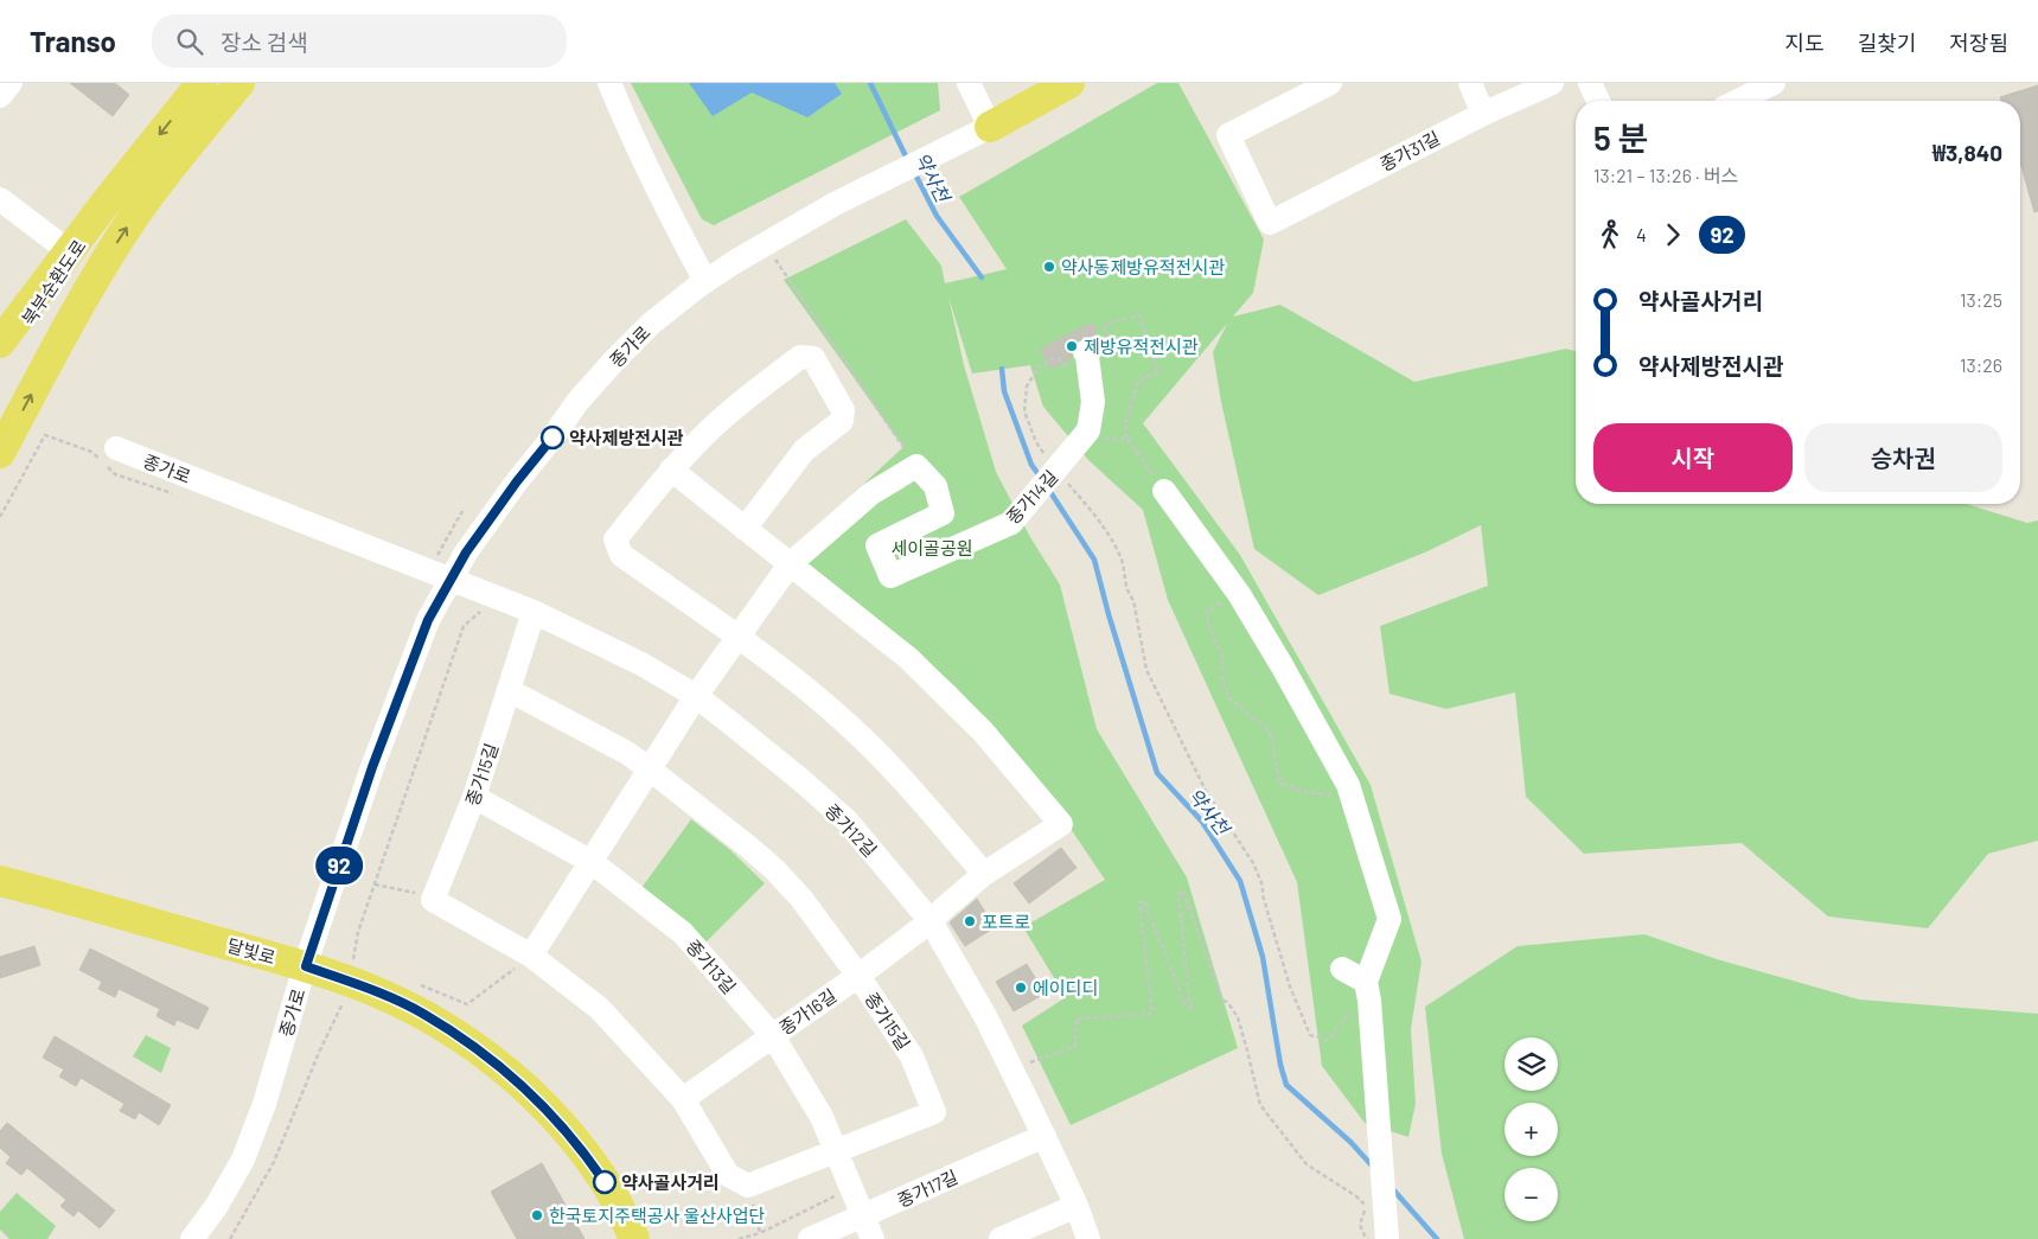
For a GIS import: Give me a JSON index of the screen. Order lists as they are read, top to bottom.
{
  "streets": {
    "main road": ["북부순환도로", "달빛로"],
    "street": [
      "종가31길",
      "종가로",
      "종가14길",
      "종가15길",
      "종가12길",
      "종가13길",
      "종가16길",
      "종가17길"
    ]
  },
  "crossings": [
    ["종가로", "종가12길"],
    ["종가로", "달빛로"],
    ["종가15길", "종가13길"],
    ["종가15길", "종가16길"],
    ["종가12길", "종가16길"],
    ["종가12길", "종가17길"],
    ["종가13길", "종가16길"],
    ["종가13길", "종가17길"]
  ],
  "water": ["약사천"],
  "parks": ["세이골공원"],
  "places": [
    "약사동제방유적전시관",
    "제방유적전시관",
    "약사제방전시관",
    "포트로",
    "에이디디",
    "약사골사거리",
    "한국토지주택공사 울산사업단"
  ],
  "lines": ["bus line 92"],
  "page": {
    "header": "Transo",
    "search": "장소 검색",
    "nav": ["지도", "길찾기", "저장됨"],
    "on_map": "92",
    "heading": ["5 분", "13:21 – 13:26 · 버스", "₩3,840"],
    "legs": ["4", "92"],
    "list": [
      {
        "name": "약사골사거리",
        "value": "13:25"
      },
      {
        "name": "약사제방전시관",
        "value": "13:26"
      }
    ],
    "buttons": ["시작", "승차권"],
    "map_buttons": ["+", "−"]
  }
}
